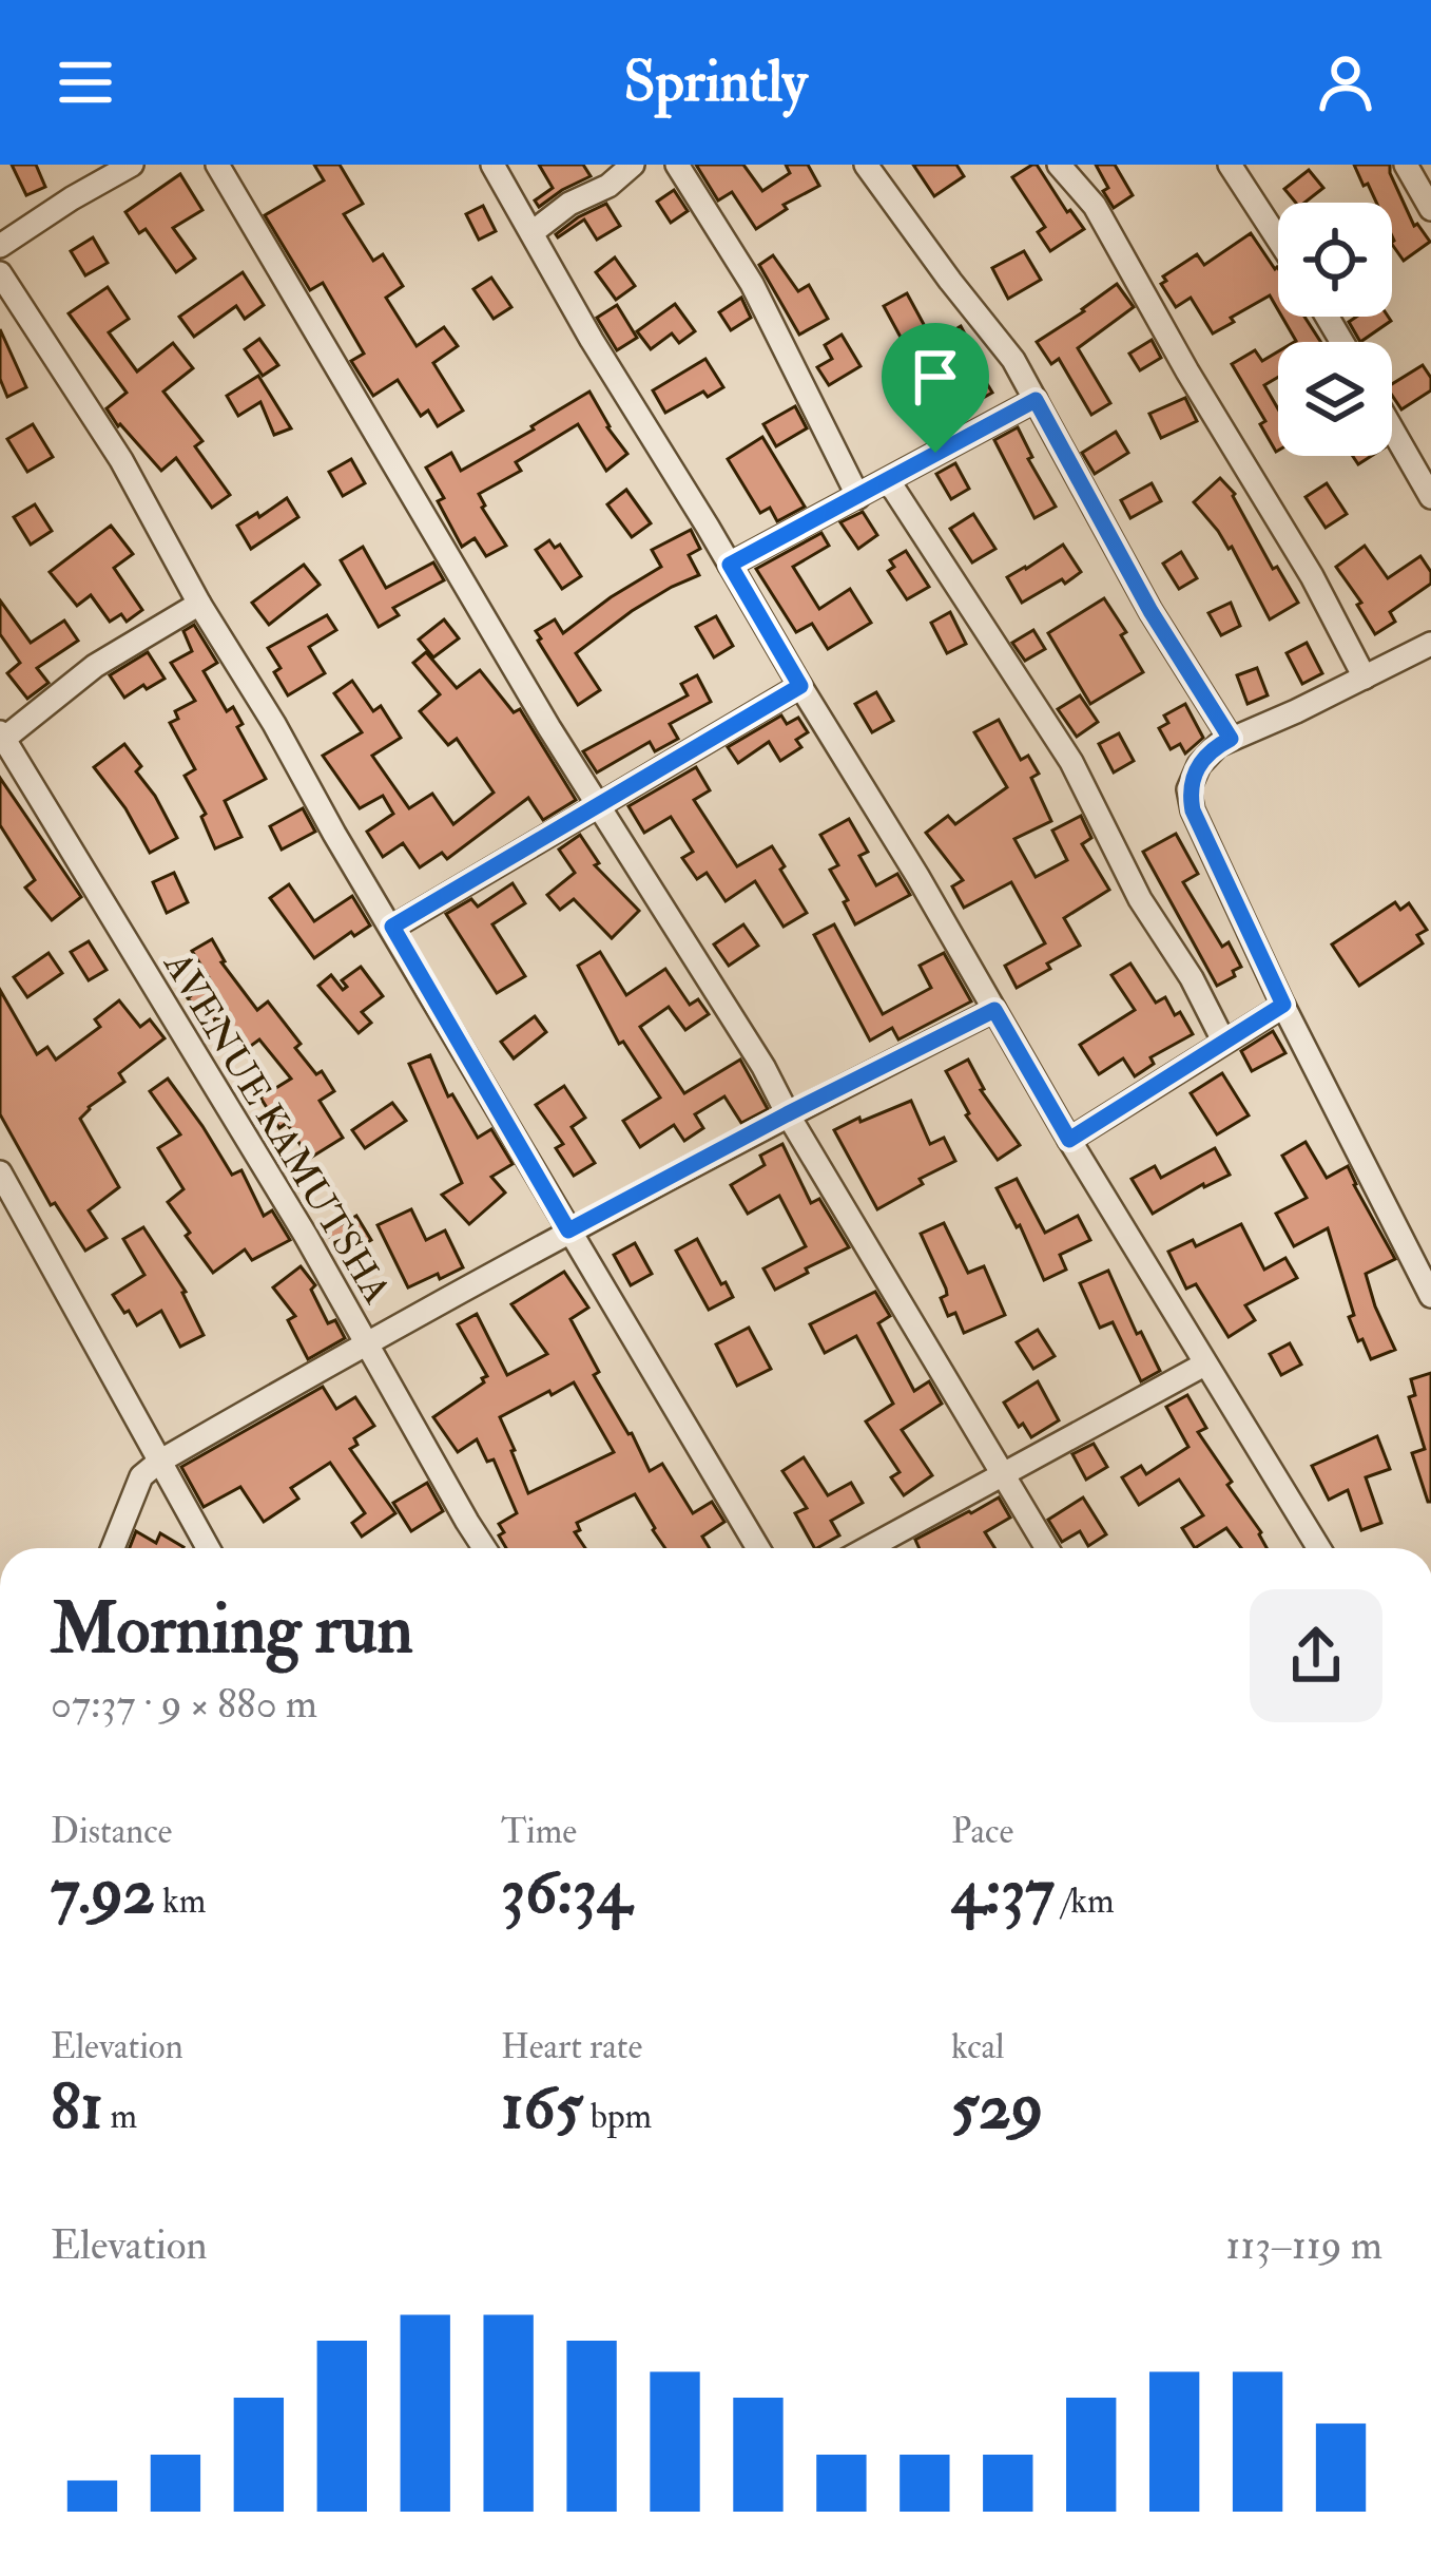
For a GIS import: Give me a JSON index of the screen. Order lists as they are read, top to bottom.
{
  "streets": {
    "street": ["AVENUE KAMUTSHA"]
  },
  "page": {
    "header": "Sprintly",
    "heading": ["Morning run", "07:37 · 9 × 880 m"],
    "stats": [
      ["Distance", "7.92 km"],
      ["Time", "36:34"],
      ["Pace", "4:37 /km"],
      ["Elevation", "81 m"],
      ["Heart rate", "165 bpm"],
      ["kcal", "529"]
    ],
    "chart": ["Elevation", "113–119 m"]
  }
}
